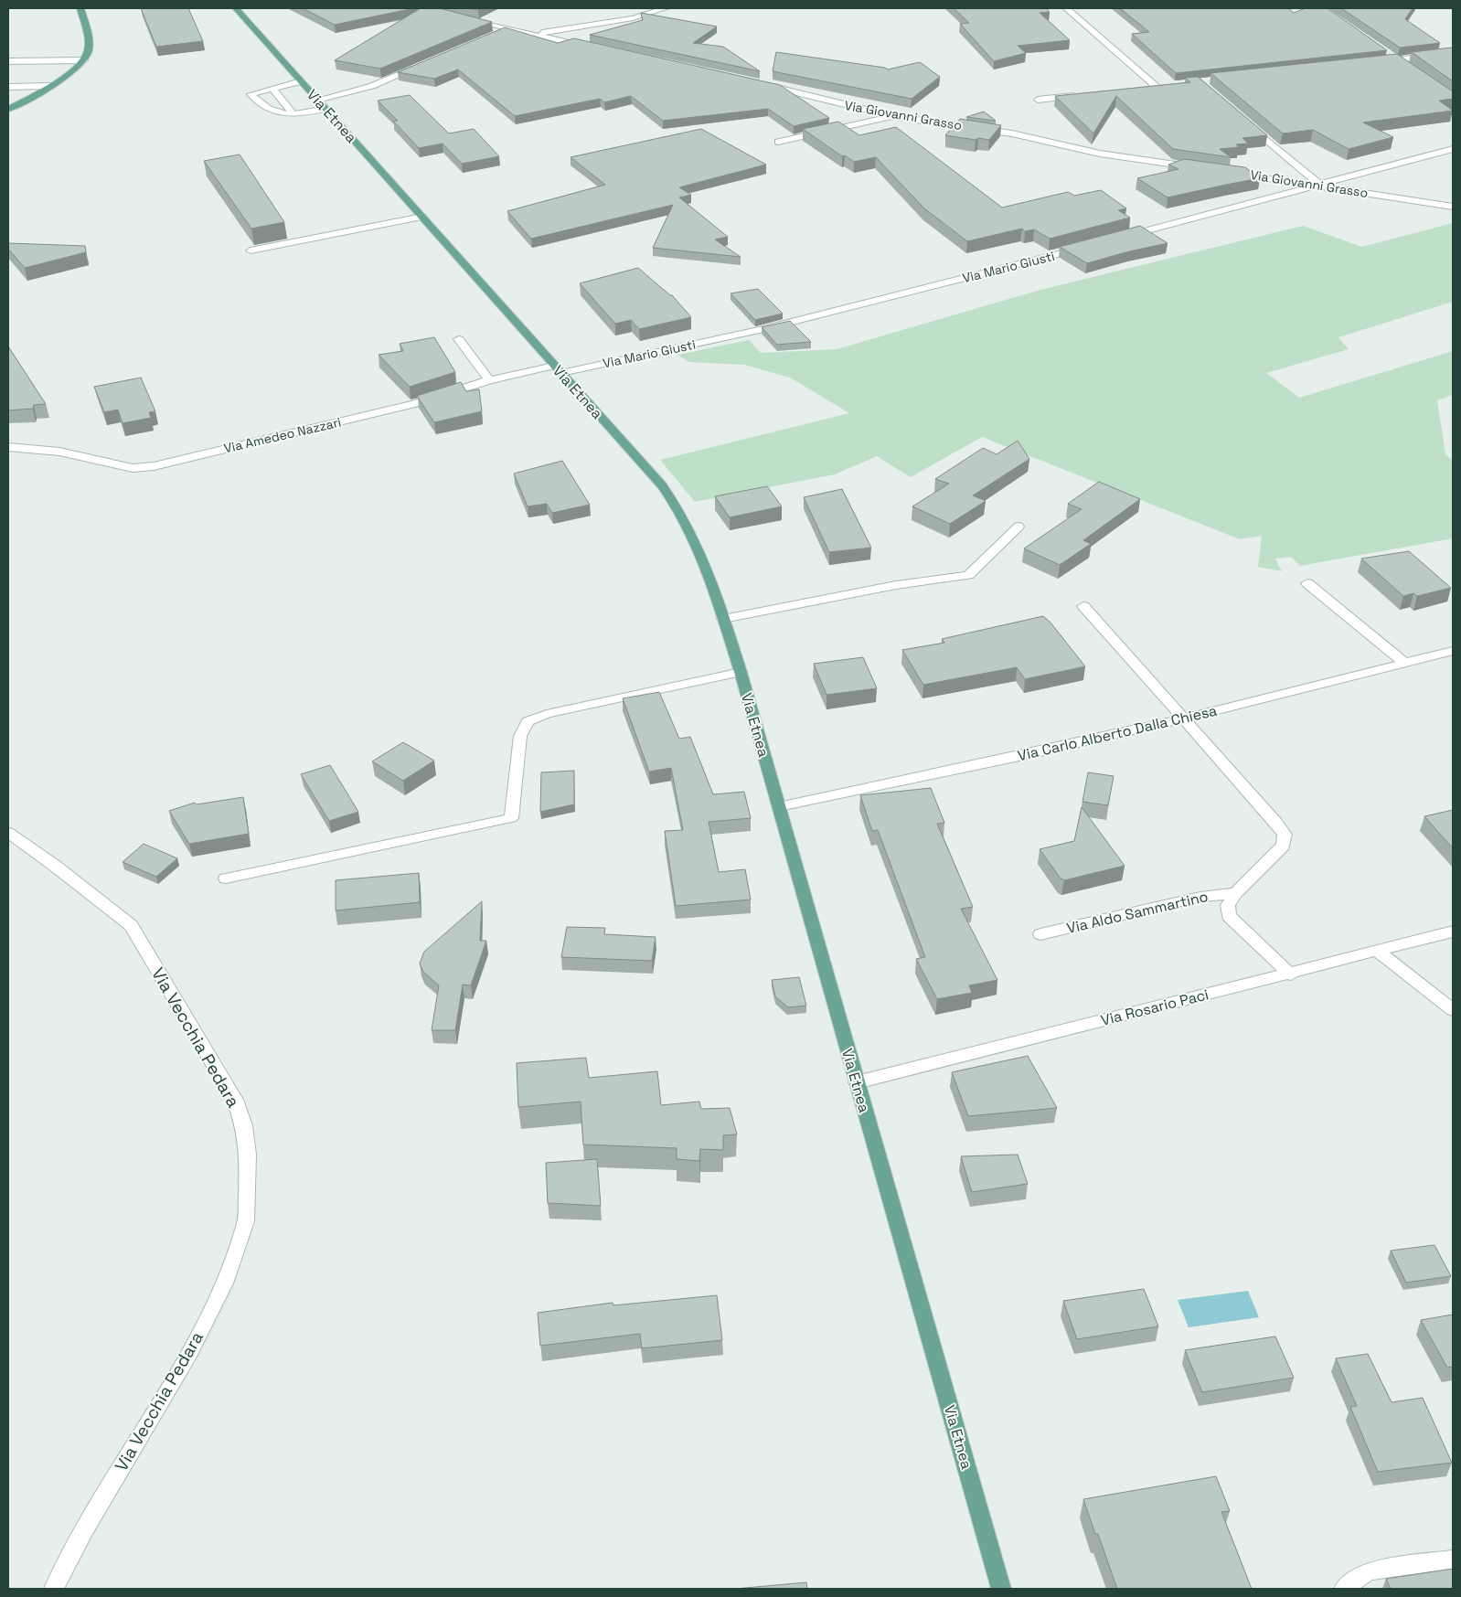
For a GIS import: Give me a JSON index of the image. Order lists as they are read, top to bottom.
{
  "streets": {
    "main road": ["Via Etnea"],
    "street": [
      "Via Giovanni Grasso",
      "Via Mario Giusti",
      "Via Amedeo Nazzari",
      "Via Carlo Alberto Dalla Chiesa",
      "Via Aldo Sammartino",
      "Via Rosario Paci",
      "Via Vecchia Pedara"
    ]
  },
  "crossings": [
    ["Via Etnea", "Via Mario Giusti"],
    ["Via Etnea", "Via Amedeo Nazzari"],
    ["Via Etnea", "Via Carlo Alberto Dalla Chiesa"],
    ["Via Etnea", "Via Rosario Paci"],
    ["Via Mario Giusti", "Via Amedeo Nazzari"]
  ]
}
